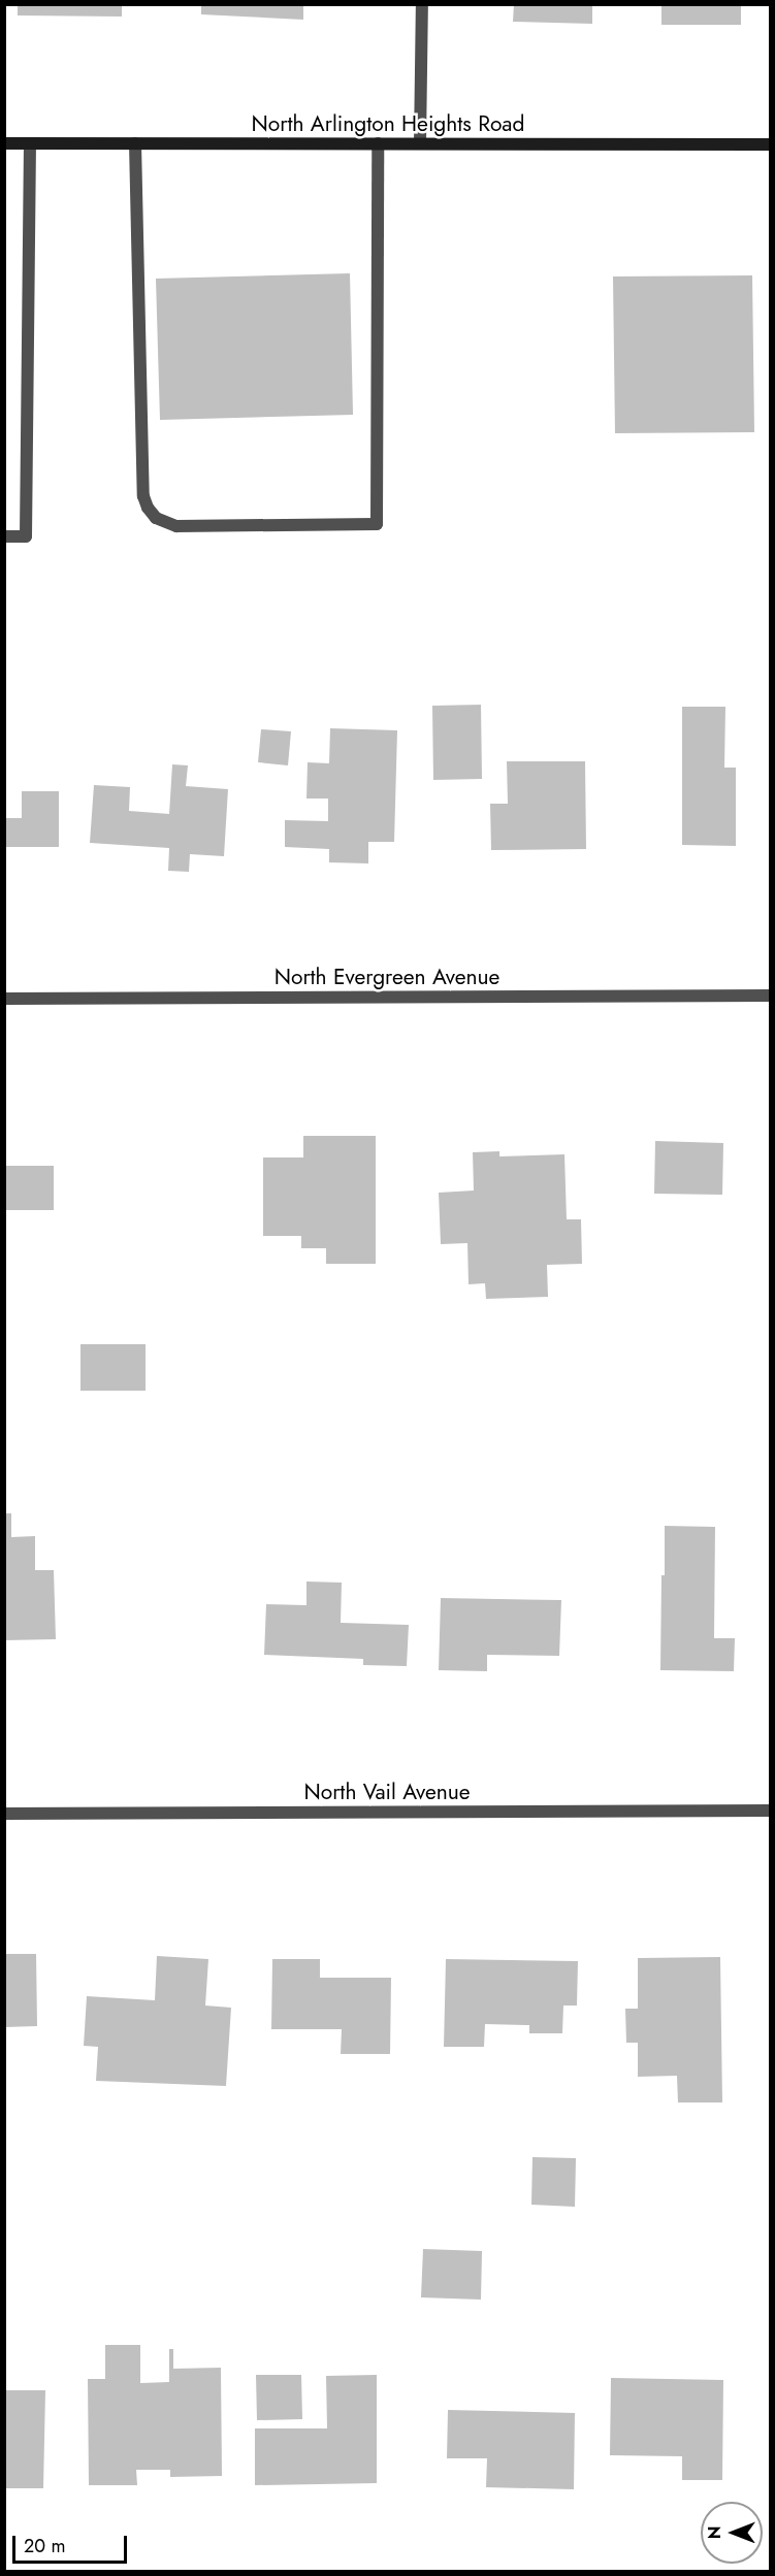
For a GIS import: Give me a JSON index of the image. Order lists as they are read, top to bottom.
{
  "streets": {
    "main road": ["North Arlington Heights Road"],
    "street": ["North Evergreen Avenue", "North Vail Avenue"]
  },
  "scale_bar": "20 m",
  "north": "left"
}
